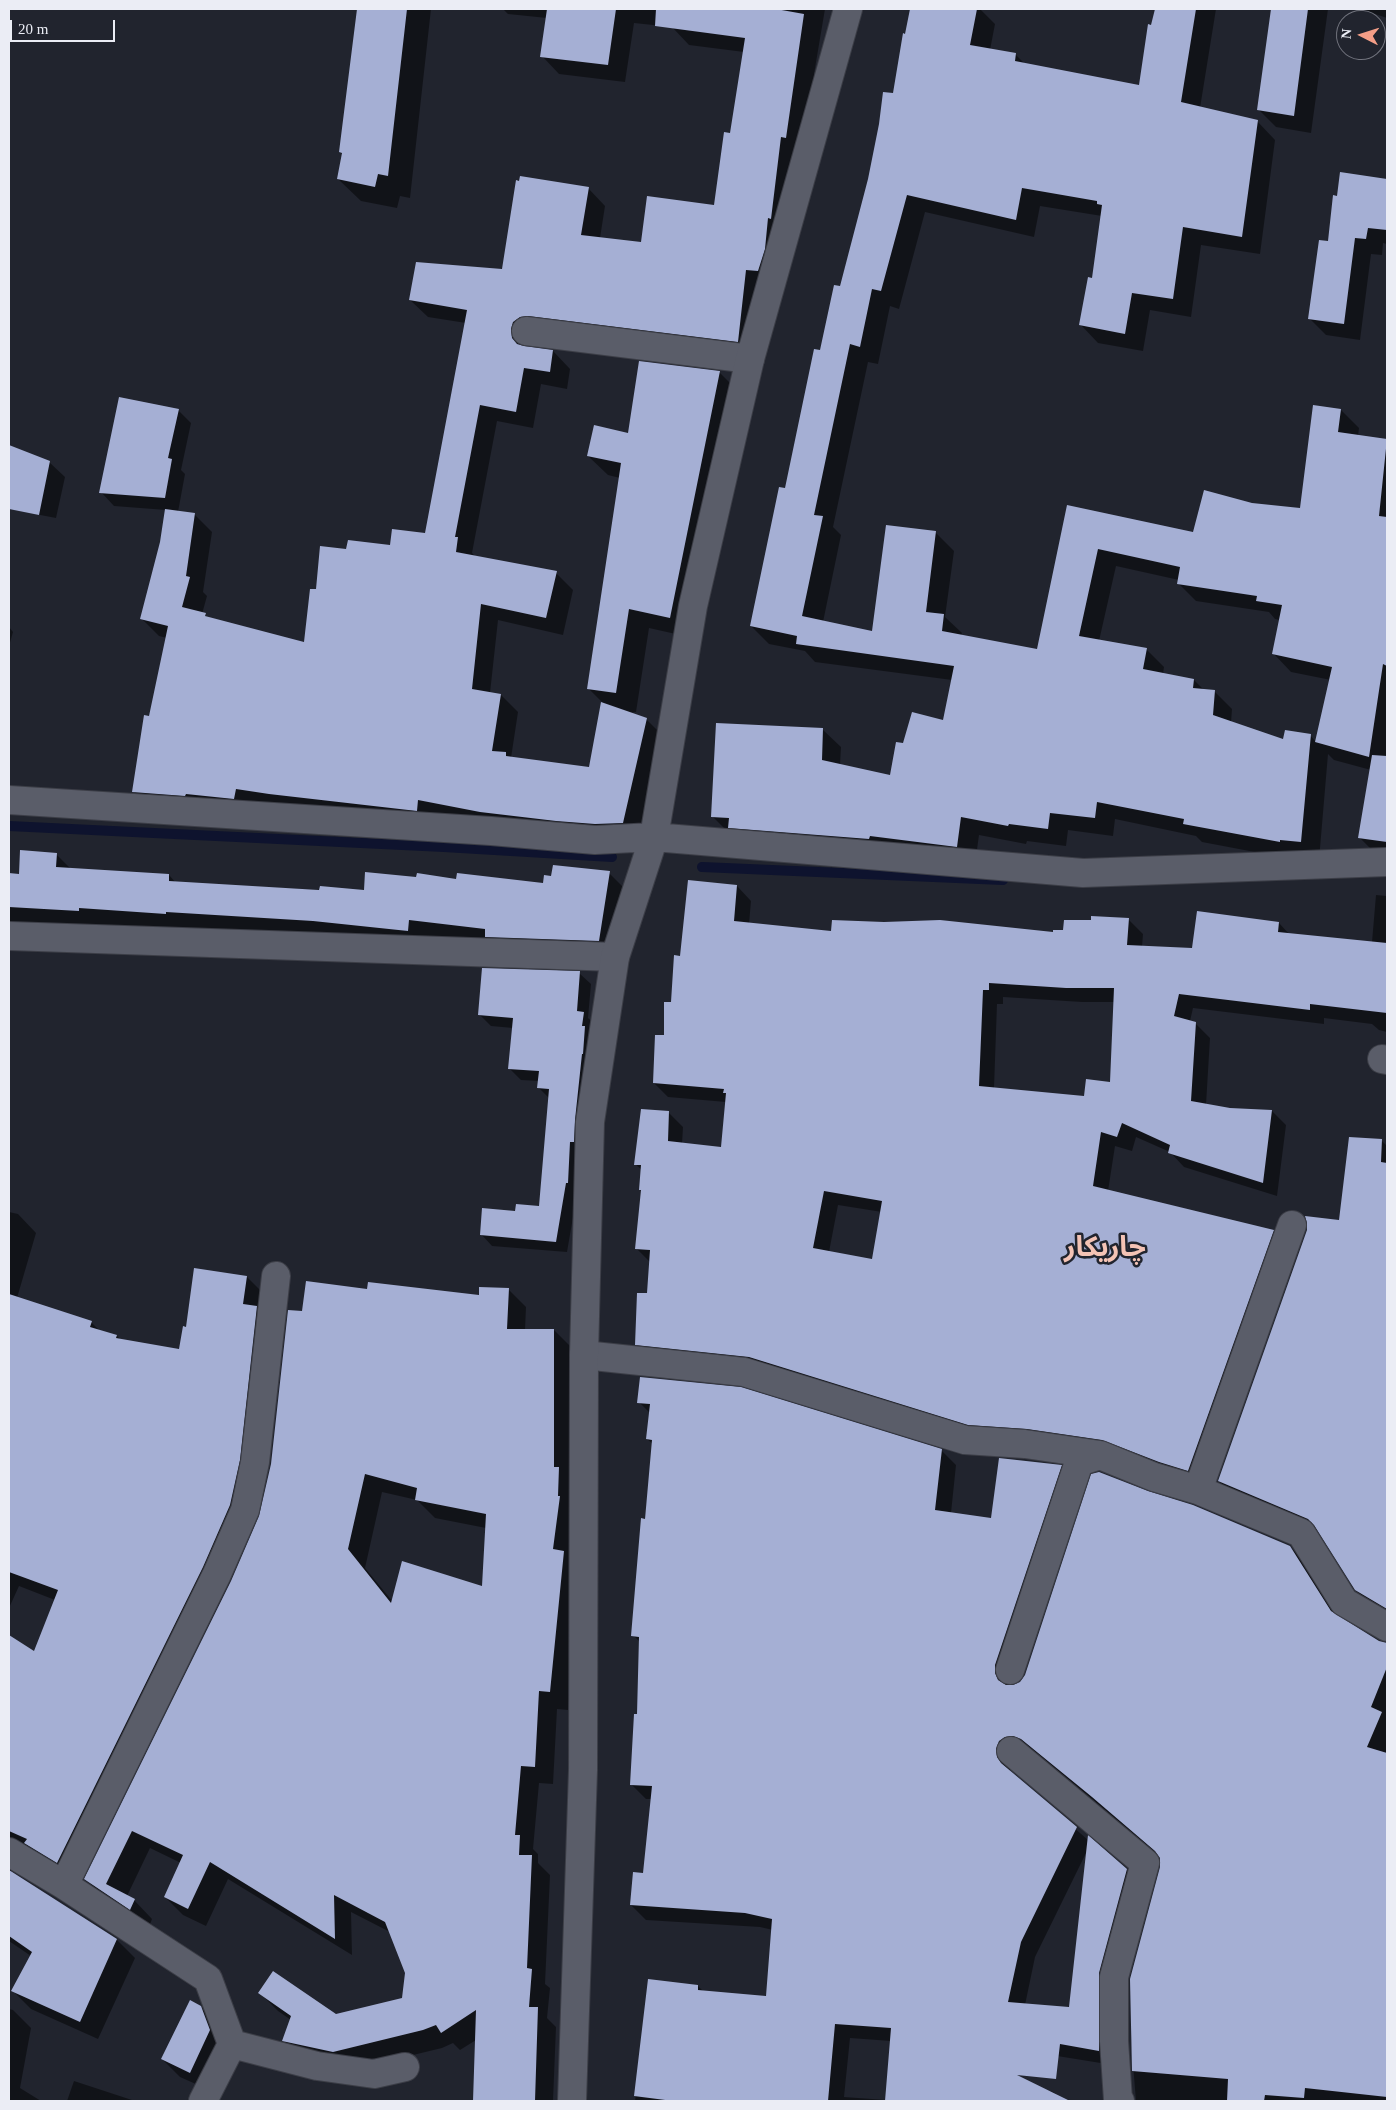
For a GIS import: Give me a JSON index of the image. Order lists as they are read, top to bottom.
{
  "districts": ["چاریکار"],
  "scale_bar": "20 m",
  "north": "left"
}
